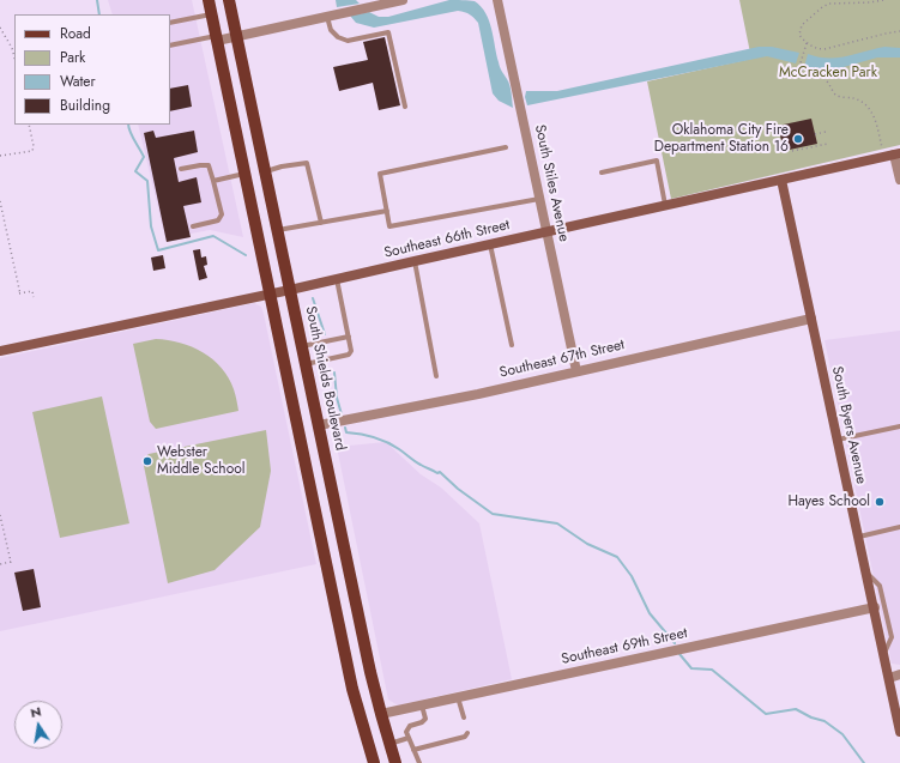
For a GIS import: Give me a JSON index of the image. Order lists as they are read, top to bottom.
{
  "streets": {
    "main road": ["South Shields Boulevard"],
    "street": [
      "South Stiles Avenue",
      "Southeast 66th Street",
      "Southeast 67th Street",
      "South Byers Avenue",
      "Southeast 69th Street"
    ]
  },
  "crossings": [
    ["South Stiles Avenue", "Southeast 66th Street"],
    ["South Stiles Avenue", "Southeast 67th Street"],
    ["Southeast 66th Street", "South Shields Boulevard"],
    ["Southeast 66th Street", "South Byers Avenue"],
    ["Southeast 67th Street", "South Shields Boulevard"],
    ["Southeast 67th Street", "South Byers Avenue"],
    ["South Shields Boulevard", "Southeast 69th Street"],
    ["South Byers Avenue", "Southeast 69th Street"]
  ],
  "parks": ["McCracken Park"],
  "places": ["Oklahoma City Fire Department Station 16", "Webster Middle School", "Hayes School"],
  "legend": [
    "Road",
    "Park",
    "Water",
    "Building"
  ],
  "north": "top"
}
